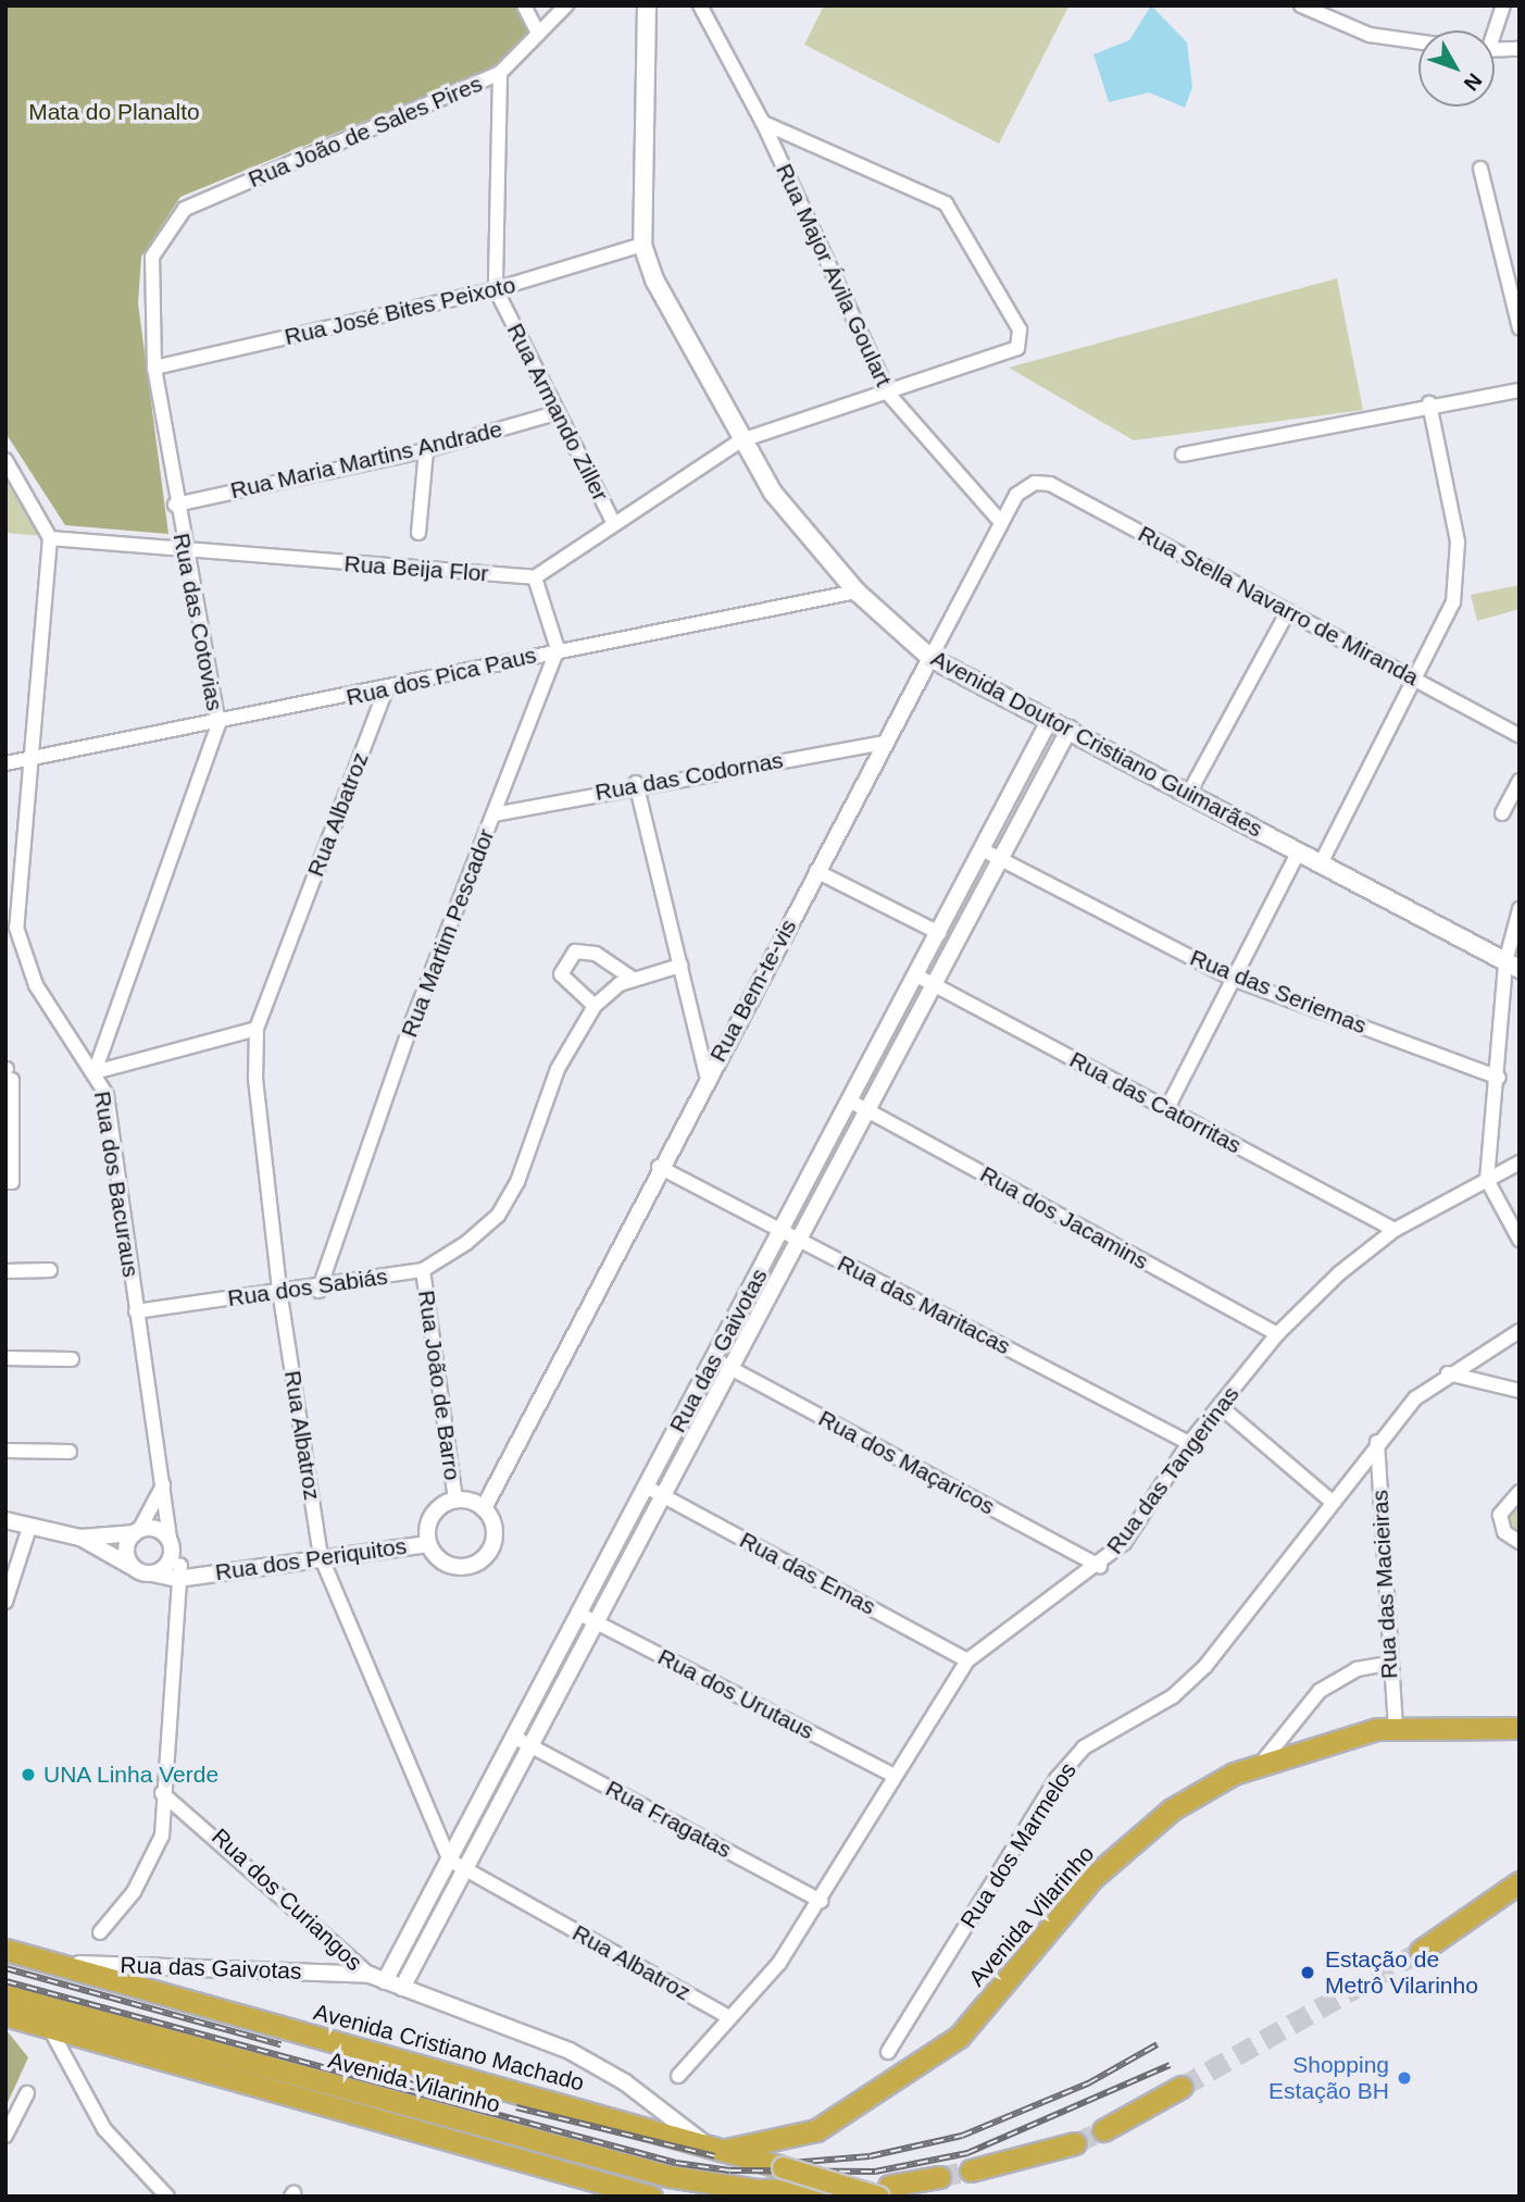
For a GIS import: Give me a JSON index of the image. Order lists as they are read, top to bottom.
{
  "streets": {
    "highway": ["Avenida Vilarinho", "Avenida Cristiano Machado"],
    "main road": ["Avenida Doutor Cristiano Guimarães"],
    "street": [
      "Rua João de Sales Pires",
      "Rua Major Ávila Goulart",
      "Rua José Bites Peixoto",
      "Rua Armando Ziller",
      "Rua Maria Martins Andrade",
      "Rua Beija Flor",
      "Rua Stella Navarro de Miranda",
      "Rua das Cotovias",
      "Rua dos Pica Paus",
      "Rua das Codornas",
      "Rua Albatroz",
      "Rua Martim Pescador",
      "Rua Bem-te-vis",
      "Rua das Seriemas",
      "Rua das Catorritas",
      "Rua dos Bacuraus",
      "Rua dos Jacamins",
      "Rua dos Sabiás",
      "Rua das Maritacas",
      "Rua das Gaivotas",
      "Rua João de Barro",
      "Rua dos Maçaricos",
      "Rua das Tangerinas",
      "Rua dos Periquitos",
      "Rua das Emas",
      "Rua das Macieiras",
      "Rua dos Urutaus",
      "Rua Fragatas",
      "Rua dos Marmelos",
      "Rua dos Curiangos"
    ]
  },
  "crossings": [
    ["Rua João de Sales Pires", "Rua Armando Ziller"],
    ["Rua João de Sales Pires", "Rua das Cotovias"],
    ["Rua Major Ávila Goulart", "Rua Bem-te-vis"],
    ["Rua José Bites Peixoto", "Rua Armando Ziller"],
    ["Rua José Bites Peixoto", "Rua das Cotovias"],
    ["Rua José Bites Peixoto", "Avenida Doutor Cristiano Guimarães"],
    ["Rua Armando Ziller", "Rua Maria Martins Andrade"],
    ["Rua Maria Martins Andrade", "Rua das Cotovias"],
    ["Rua Beija Flor", "Rua das Cotovias"],
    ["Rua Beija Flor", "Rua dos Bacuraus"],
    ["Rua Stella Navarro de Miranda", "Rua Bem-te-vis"],
    ["Rua das Cotovias", "Rua dos Pica Paus"],
    ["Rua das Cotovias", "Rua dos Bacuraus"],
    ["Rua dos Pica Paus", "Avenida Doutor Cristiano Guimarães"],
    ["Rua dos Pica Paus", "Rua Albatroz"],
    ["Rua dos Pica Paus", "Rua Martim Pescador"],
    ["Rua dos Pica Paus", "Rua dos Bacuraus"],
    ["Avenida Doutor Cristiano Guimarães", "Rua Bem-te-vis"],
    ["Avenida Doutor Cristiano Guimarães", "Rua das Gaivotas"],
    ["Rua das Codornas", "Rua Martim Pescador"],
    ["Rua das Codornas", "Rua Bem-te-vis"],
    ["Rua Albatroz", "Rua dos Sabiás"],
    ["Rua Albatroz", "Rua das Gaivotas"],
    ["Rua Albatroz", "Rua das Tangerinas"],
    ["Rua Albatroz", "Rua dos Periquitos"],
    ["Rua Martim Pescador", "Rua dos Sabiás"],
    ["Rua Bem-te-vis", "Rua das Maritacas"],
    ["Rua Bem-te-vis", "Rua João de Barro"],
    ["Rua Bem-te-vis", "Rua dos Periquitos"],
    ["Rua das Seriemas", "Rua das Gaivotas"],
    ["Rua das Catorritas", "Rua das Gaivotas"],
    ["Rua das Catorritas", "Rua das Tangerinas"],
    ["Rua dos Bacuraus", "Rua dos Sabiás"],
    ["Rua dos Bacuraus", "Rua dos Periquitos"],
    ["Rua dos Bacuraus", "Rua dos Curiangos"],
    ["Rua dos Jacamins", "Rua das Gaivotas"],
    ["Rua dos Jacamins", "Rua das Tangerinas"],
    ["Rua dos Sabiás", "Rua João de Barro"],
    ["Rua das Maritacas", "Rua das Gaivotas"],
    ["Rua das Maritacas", "Rua das Tangerinas"],
    ["Rua das Gaivotas", "Rua dos Maçaricos"],
    ["Rua das Gaivotas", "Rua das Emas"],
    ["Rua das Gaivotas", "Rua dos Urutaus"],
    ["Rua das Gaivotas", "Rua Fragatas"],
    ["Rua das Gaivotas", "Rua dos Curiangos"],
    ["Rua das Gaivotas", "Avenida Cristiano Machado"],
    ["Rua João de Barro", "Rua dos Periquitos"],
    ["Rua dos Maçaricos", "Rua das Tangerinas"],
    ["Rua das Tangerinas", "Rua das Emas"],
    ["Rua das Tangerinas", "Rua dos Urutaus"],
    ["Rua das Tangerinas", "Rua Fragatas"],
    ["Rua das Macieiras", "Rua dos Marmelos"],
    ["Rua das Macieiras", "Avenida Vilarinho"],
    ["Rua dos Curiangos", "Avenida Cristiano Machado"],
    ["Avenida Vilarinho", "Avenida Cristiano Machado"]
  ],
  "parks": ["Mata do Planalto"],
  "places": ["UNA Linha Verde", "Estação de Metrô Vilarinho", "Shopping Estação BH"],
  "north": "bottom right"
}
